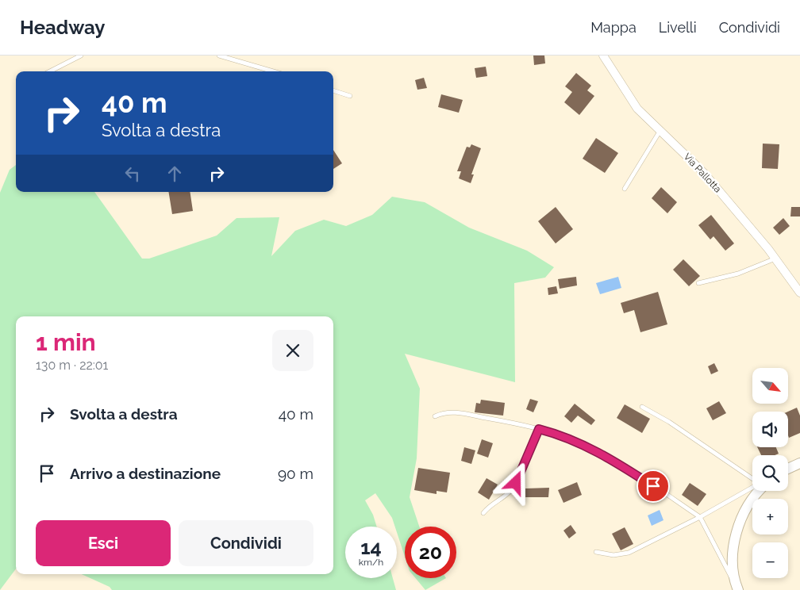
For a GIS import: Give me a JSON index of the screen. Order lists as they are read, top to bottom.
{
  "streets": {
    "street": ["Via Pallotta"]
  },
  "north": "bottom right",
  "page": {
    "header": "Headway",
    "nav": ["Mappa", "Livelli", "Condividi"],
    "turn": ["40 m", "Svolta a destra"],
    "heading": ["1 min", "130 m · 22:01"],
    "map_buttons": ["+", "−"],
    "list": [
      {
        "name": "Svolta a destra",
        "value": "40 m"
      },
      {
        "name": "Arrivo a destinazione",
        "value": "90 m"
      }
    ],
    "buttons": ["Esci", "Condividi"],
    "speed": "14 km/h",
    "limit": "20"
  }
}
